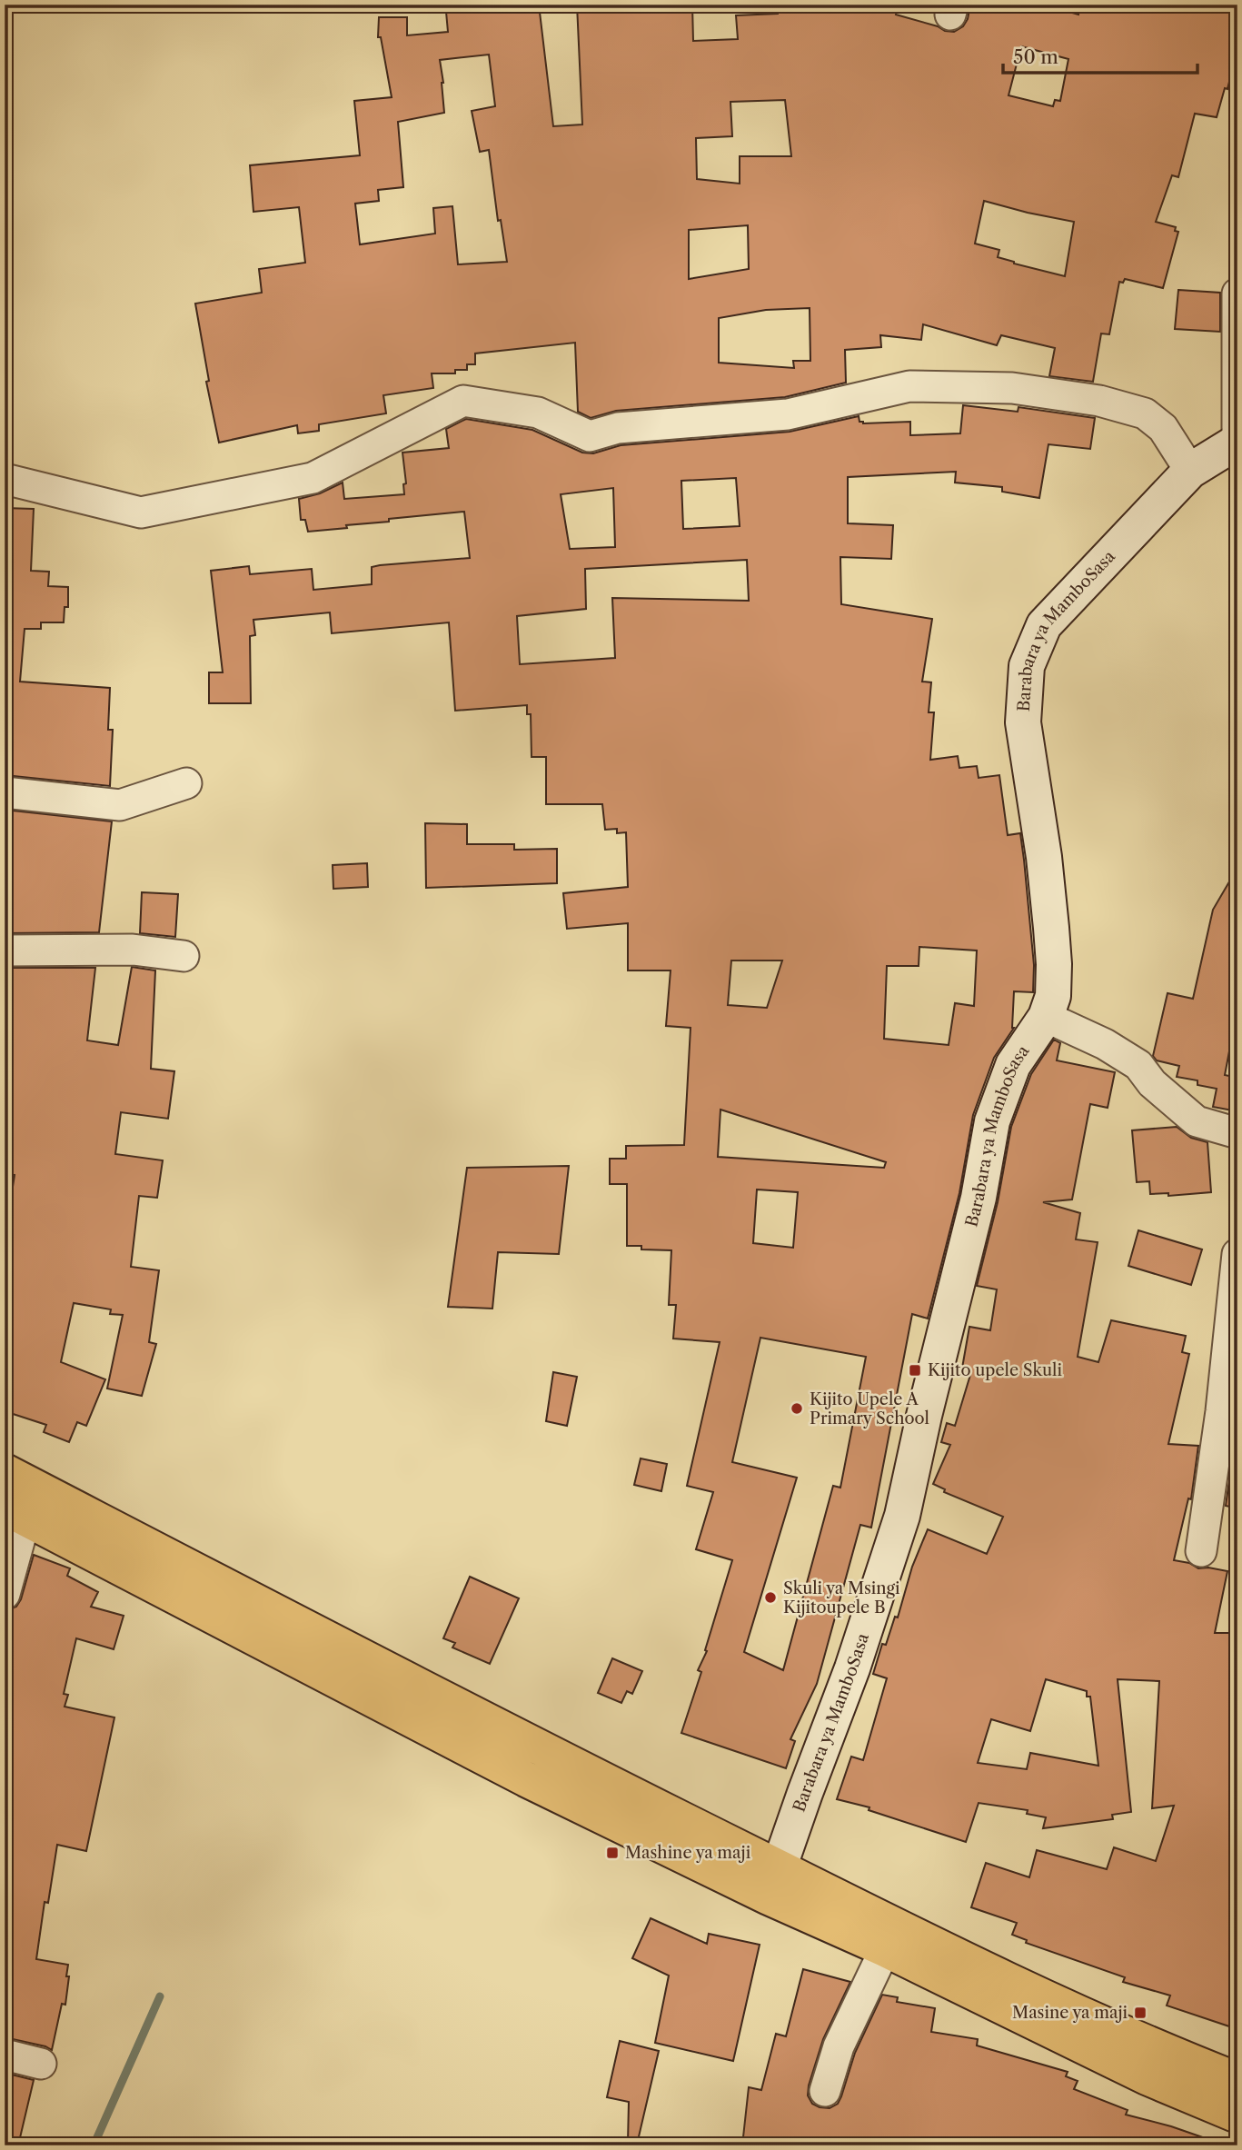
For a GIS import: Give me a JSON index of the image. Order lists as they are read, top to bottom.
{
  "streets": {
    "street": ["Barabara ya MamboSasa"]
  },
  "places": {
    "transit": ["Kijito upele Skuli", "Mashine ya maji", "Masine ya maji"],
    "other": ["Kijito Upele A Primary School", "Skuli ya Msingi Kijitoupele B"]
  },
  "scale_bar": "50 m"
}
